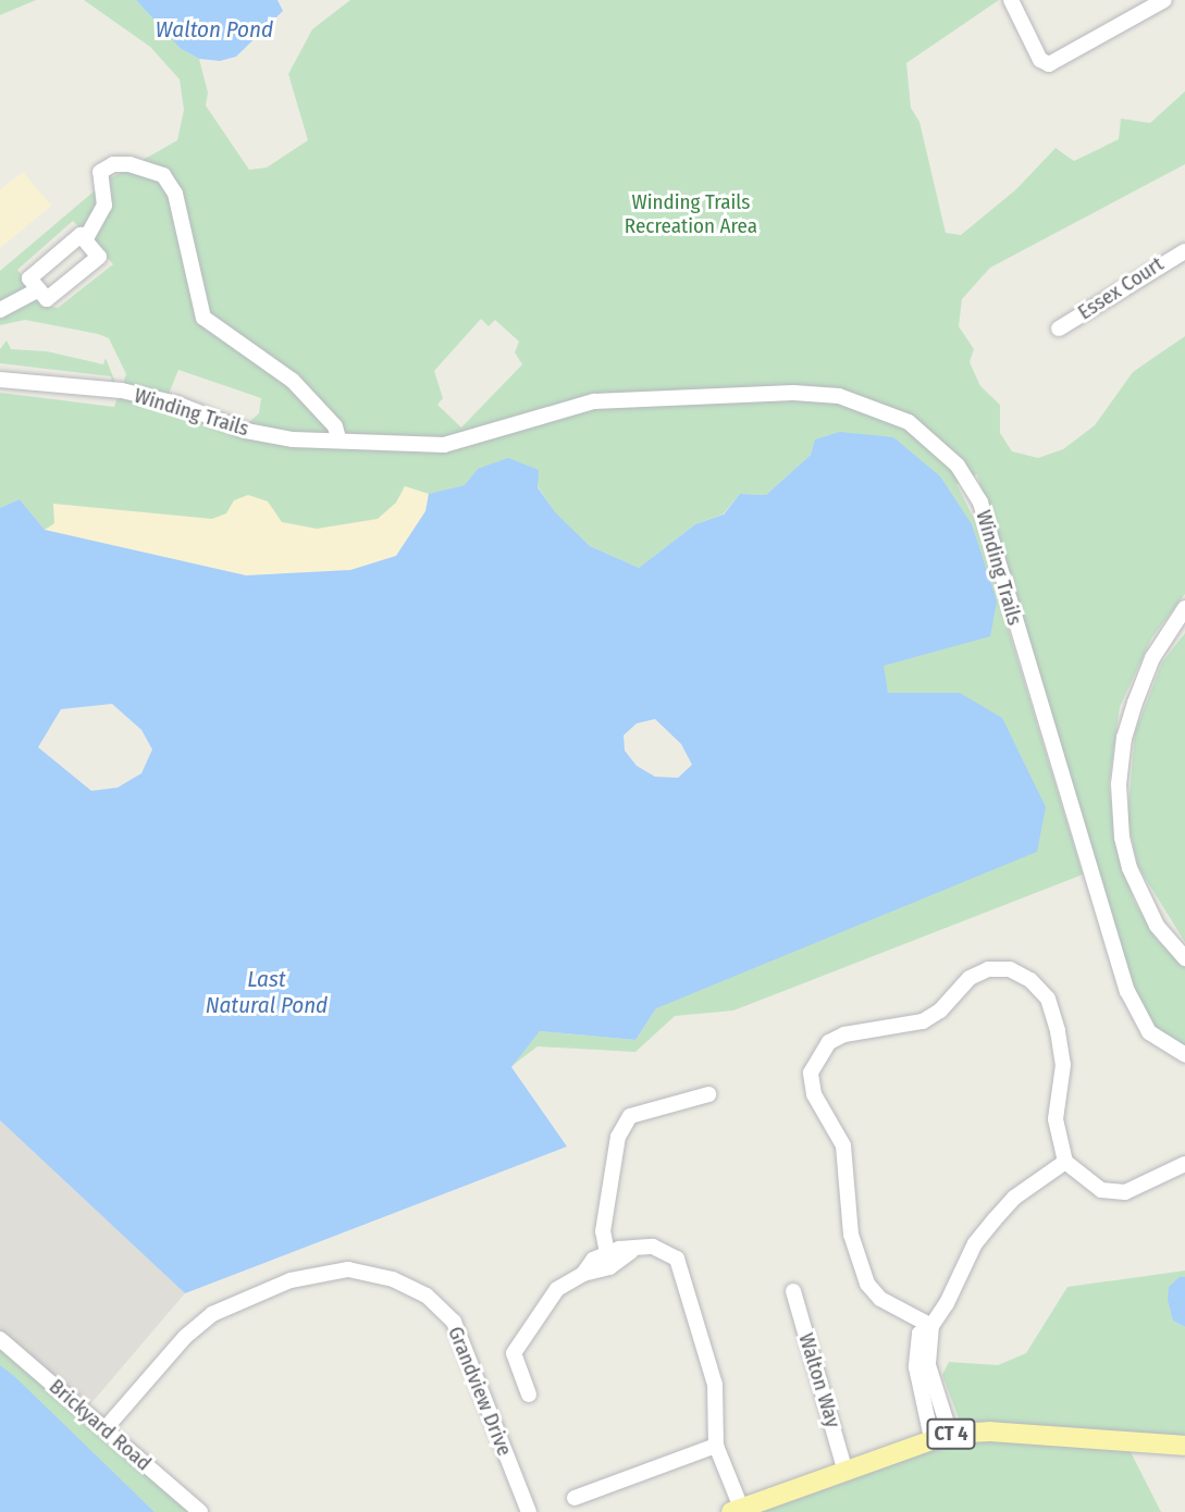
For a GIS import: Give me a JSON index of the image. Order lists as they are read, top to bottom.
{
  "streets": {
    "main road": ["CT 4"],
    "street": [
      "Essex Court",
      "Winding Trails",
      "Walton Way",
      "Grandview Drive",
      "Brickyard Road"
    ]
  },
  "crossings": [
    ["Walton Way", "CT 4"],
    ["Grandview Drive", "Brickyard Road"]
  ],
  "water": ["Walton Pond", "Last Natural Pond"],
  "parks": ["Winding Trails Recreation Area"]
}
